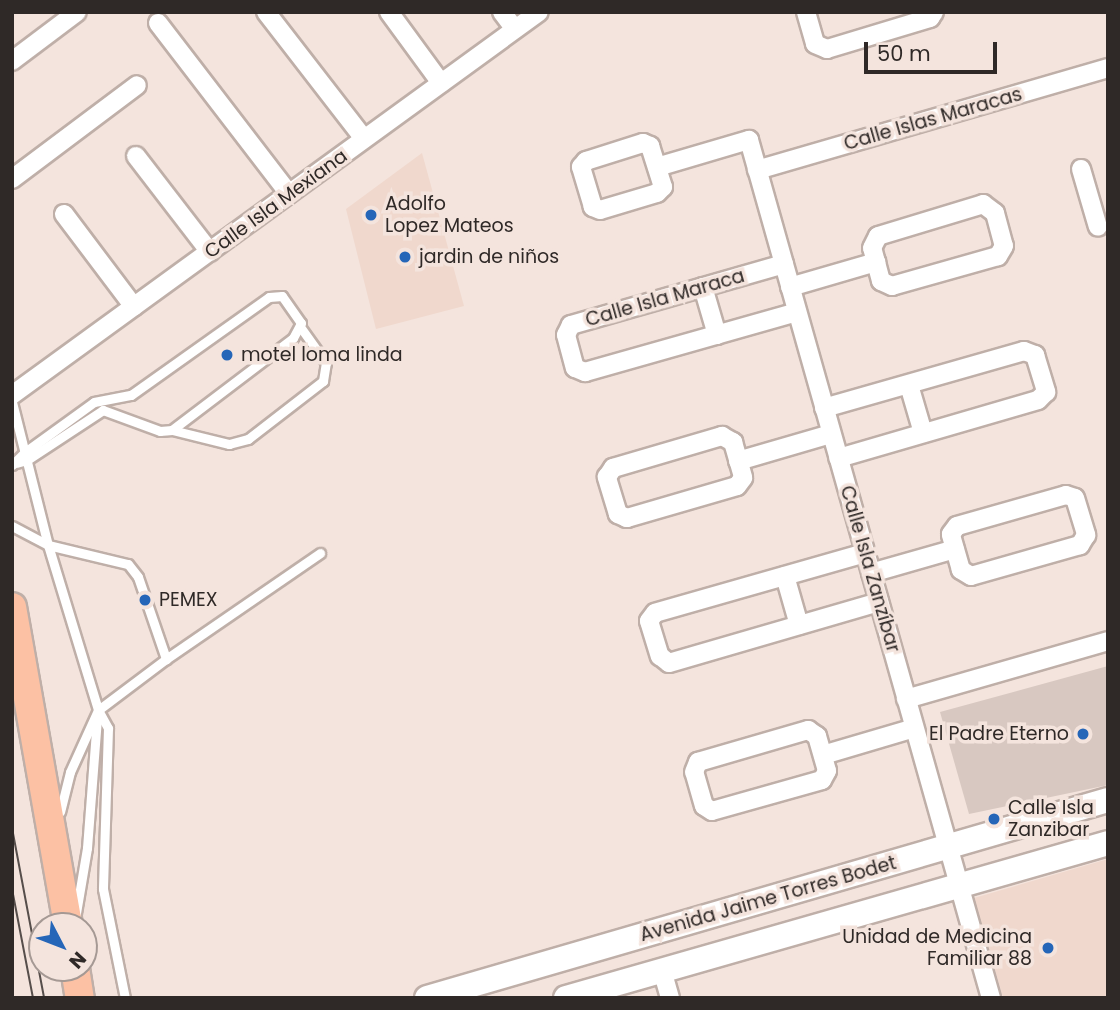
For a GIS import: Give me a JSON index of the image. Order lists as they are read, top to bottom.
{
  "streets": {
    "street": [
      "Calle Islas Maracas",
      "Calle Isla Mexiana",
      "Calle Isla Maraca",
      "Calle Isla Zanzíbar",
      "Avenida Jaime Torres Bodet"
    ]
  },
  "crossings": [
    ["Calle Islas Maracas", "Calle Isla Zanzíbar"],
    ["Calle Isla Maraca", "Calle Isla Zanzíbar"],
    ["Calle Isla Zanzíbar", "Avenida Jaime Torres Bodet"]
  ],
  "places": [
    "Adolfo Lopez Mateos",
    "jardin de niños",
    "motel loma linda",
    "PEMEX",
    "El Padre Eterno",
    "Calle Isla Zanzibar",
    "Unidad de Medicina Familiar 88"
  ],
  "scale_bar": "50 m",
  "north": "bottom right"
}
